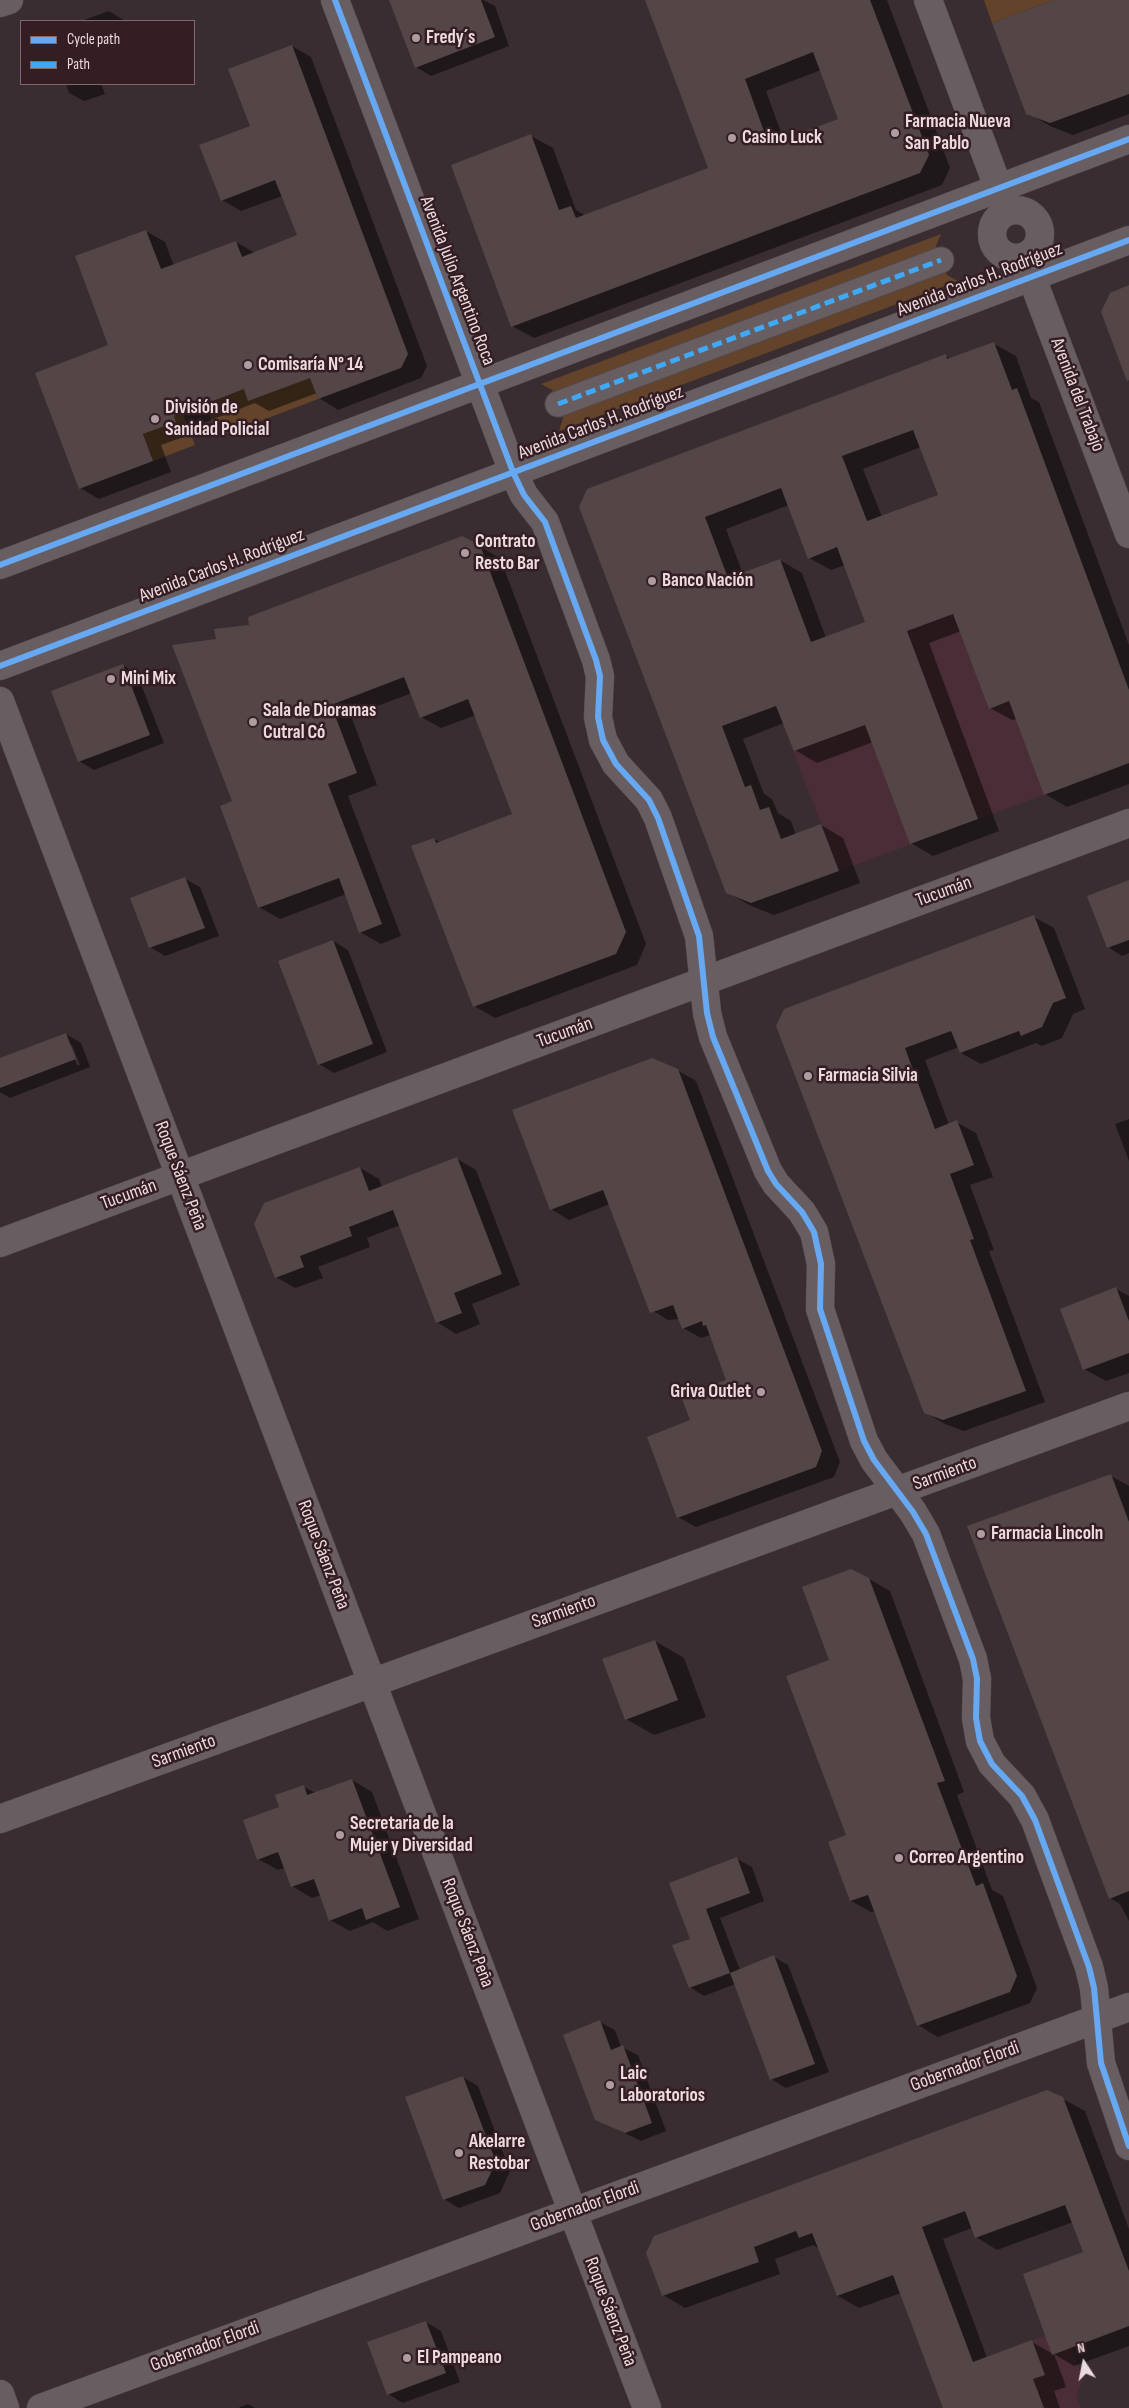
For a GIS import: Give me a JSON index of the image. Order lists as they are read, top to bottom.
{
  "streets": {
    "street": [
      "Avenida Carlos H. Rodríguez",
      "Avenida Julio Argentino Roca",
      "Avenida del Trabajo",
      "Tucumán",
      "Roque Sáenz Peña",
      "Sarmiento",
      "Gobernador Elordi"
    ]
  },
  "crossings": [
    ["Avenida Carlos H. Rodríguez", "Avenida Julio Argentino Roca"],
    ["Avenida Carlos H. Rodríguez", "Avenida del Trabajo"],
    ["Avenida Julio Argentino Roca", "Tucumán"],
    ["Avenida Julio Argentino Roca", "Sarmiento"],
    ["Avenida Julio Argentino Roca", "Gobernador Elordi"],
    ["Tucumán", "Roque Sáenz Peña"],
    ["Roque Sáenz Peña", "Sarmiento"],
    ["Roque Sáenz Peña", "Gobernador Elordi"]
  ],
  "places": [
    "Fredy´s",
    "Farmacia Nueva San Pablo",
    "Casino Luck",
    "Comisaría N° 14",
    "División de Sanidad Policial",
    "Contrato Resto Bar",
    "Banco Nación",
    "Mini Mix",
    "Sala de Dioramas Cutral Có",
    "Farmacia Silvia",
    "Griva Outlet",
    "Farmacia Lincoln",
    "Secretaria de la Mujer y Diversidad",
    "Correo Argentino",
    "Laic Laboratorios",
    "Akelarre Restobar",
    "El Pampeano"
  ],
  "legend": ["Cycle path", "Path"],
  "north": "top"
}
